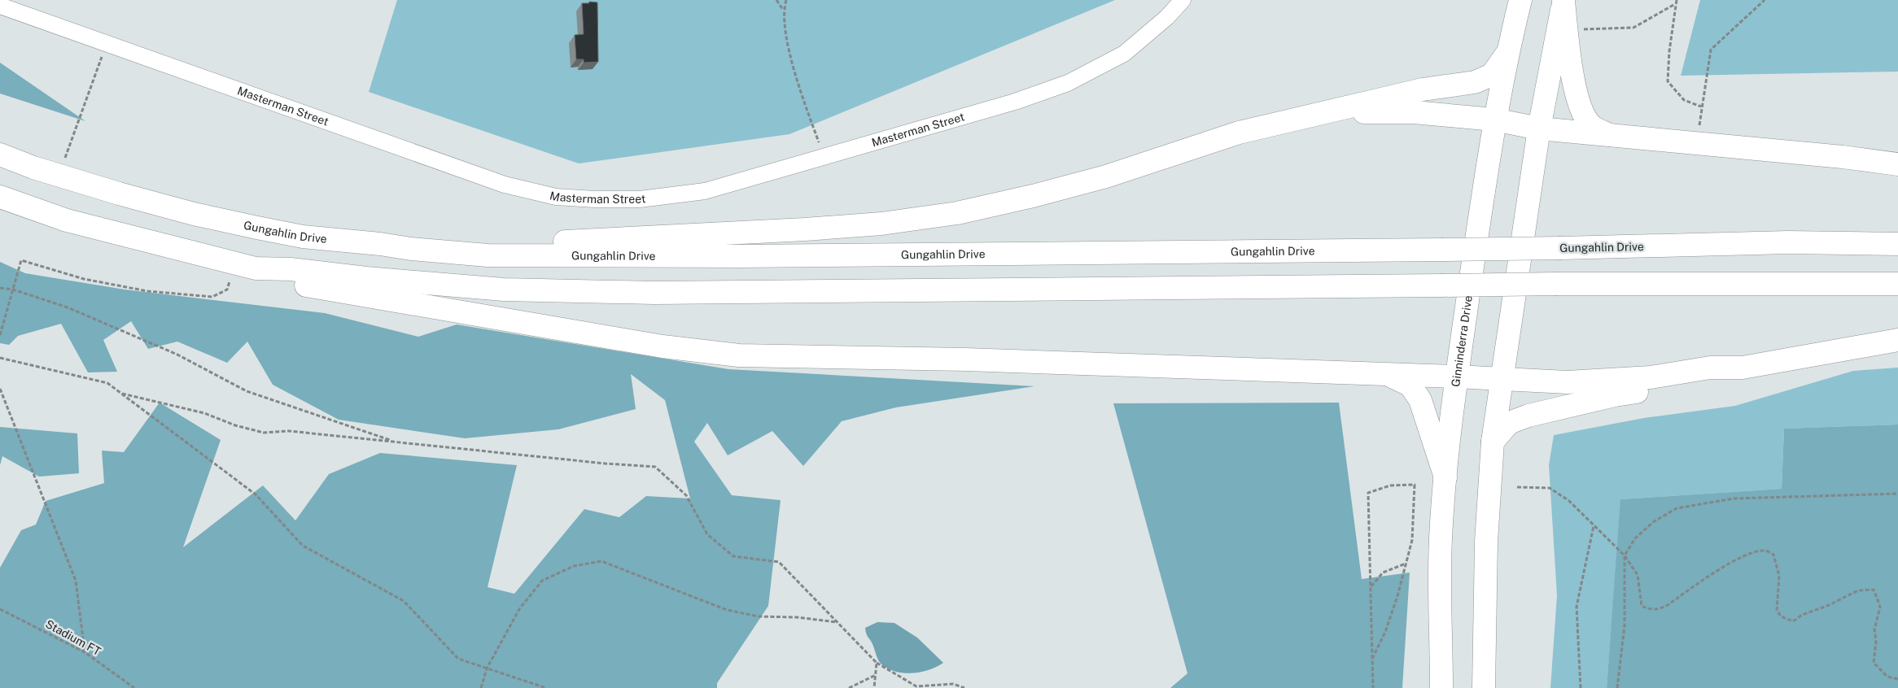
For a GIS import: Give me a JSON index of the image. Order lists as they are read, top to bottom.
{
  "streets": {
    "main road": ["Gungahlin Drive", "Ginninderra Drive"],
    "street": ["Masterman Street"],
    "path": ["Stadium FT"]
  }
}
